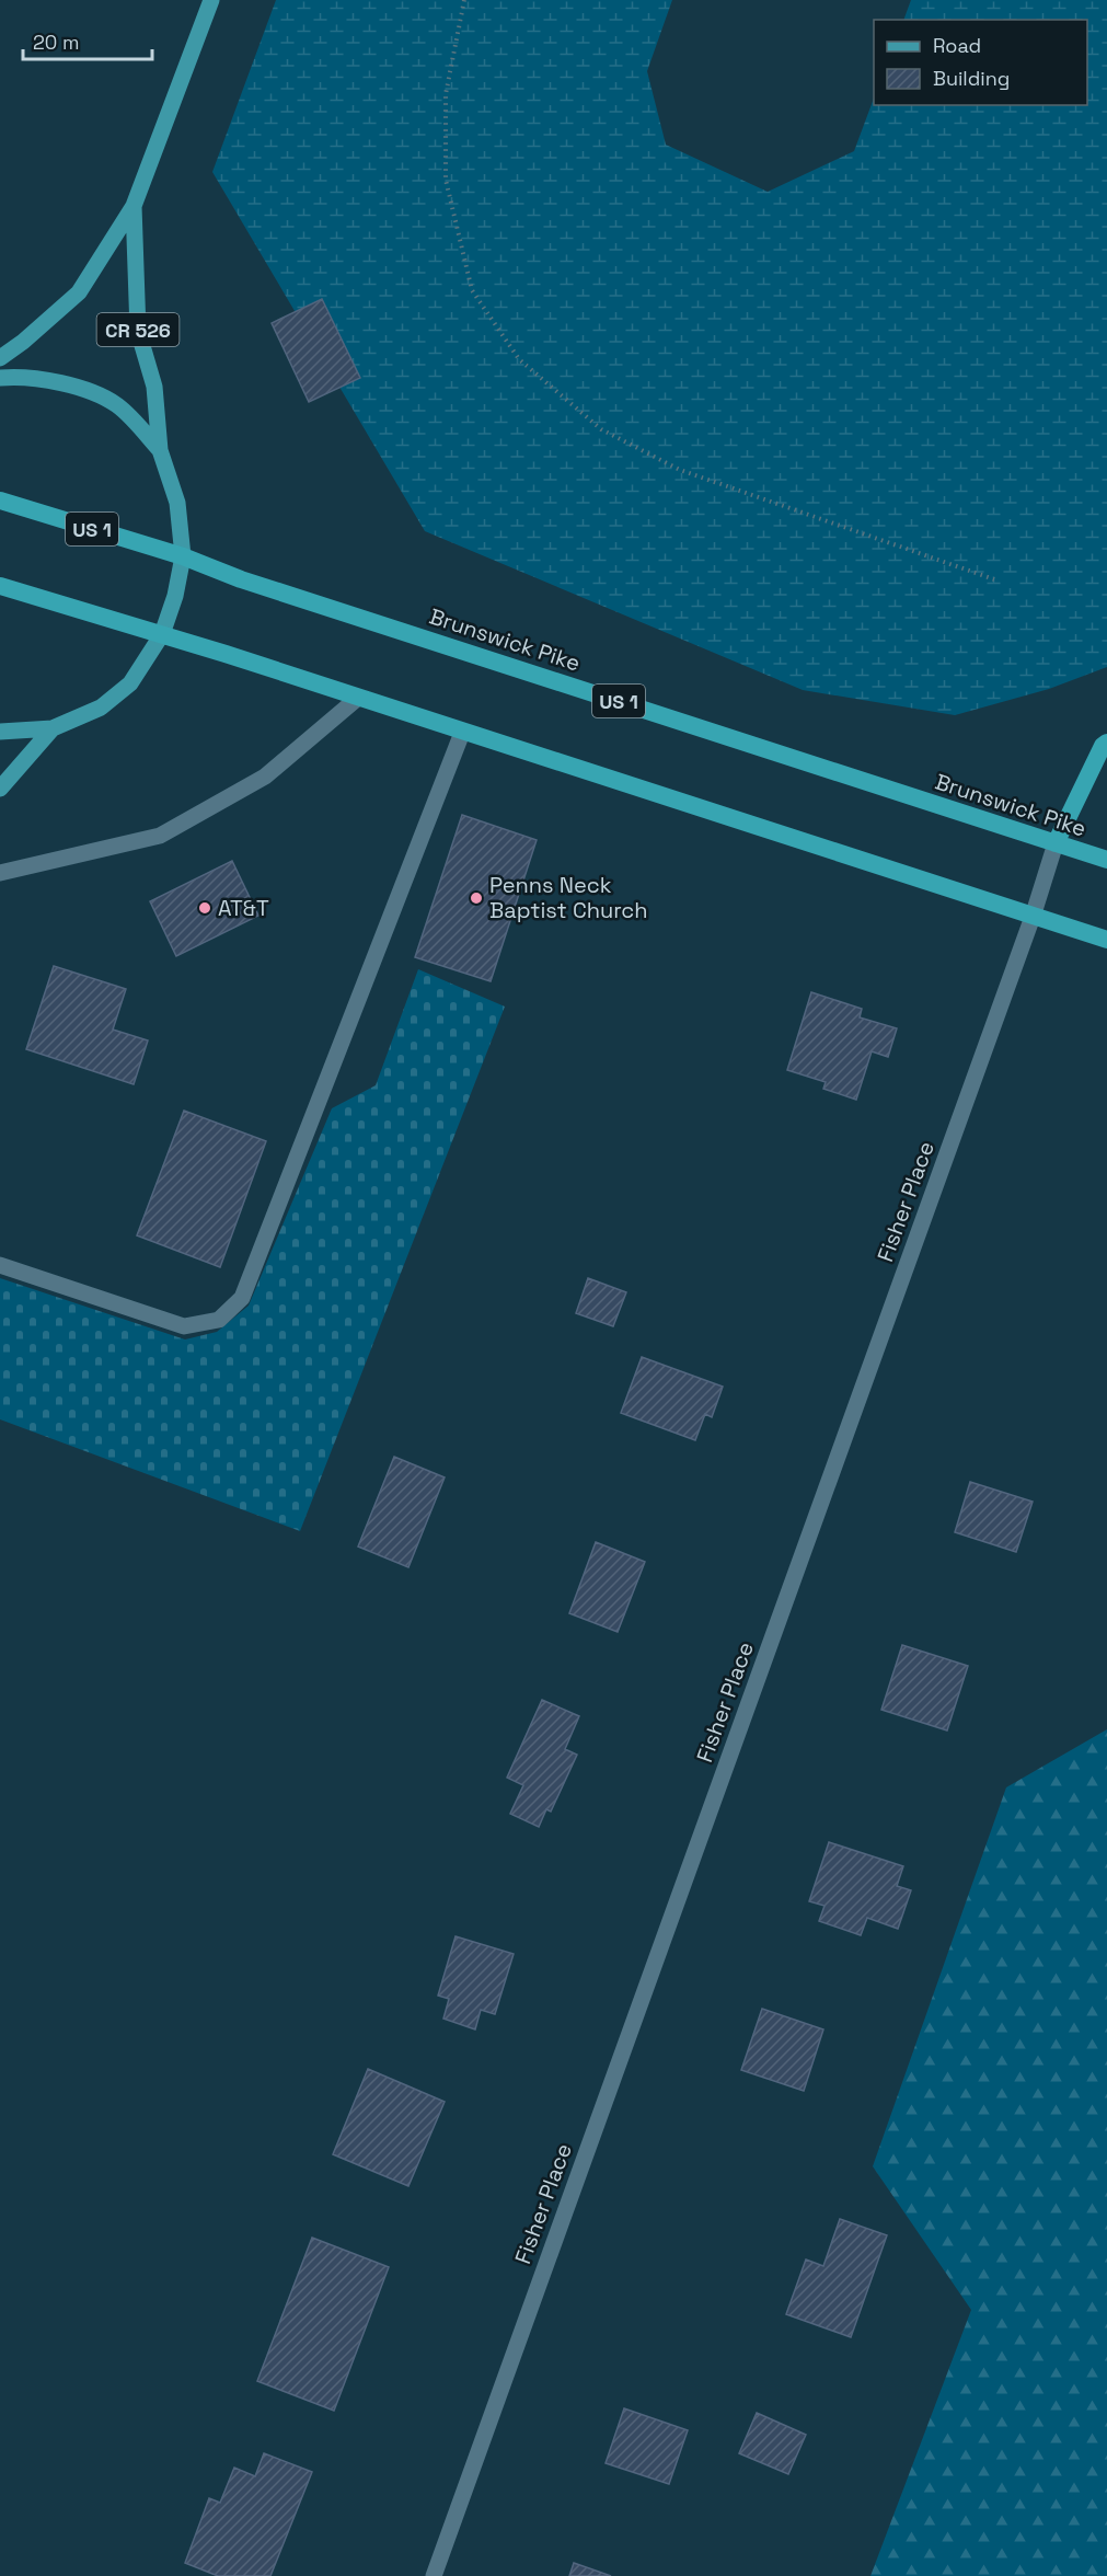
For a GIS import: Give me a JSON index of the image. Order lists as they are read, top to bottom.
{
  "streets": {
    "highway": ["US 1", "Brunswick Pike"],
    "main road": ["CR 526"],
    "street": ["Fisher Place"]
  },
  "crossings": [
    ["CR 526", "Brunswick Pike"],
    ["Brunswick Pike", "Fisher Place"]
  ],
  "places": ["Penns Neck Baptist Church", "AT&T"],
  "legend": ["Road", "Building"],
  "scale_bar": "20 m"
}
